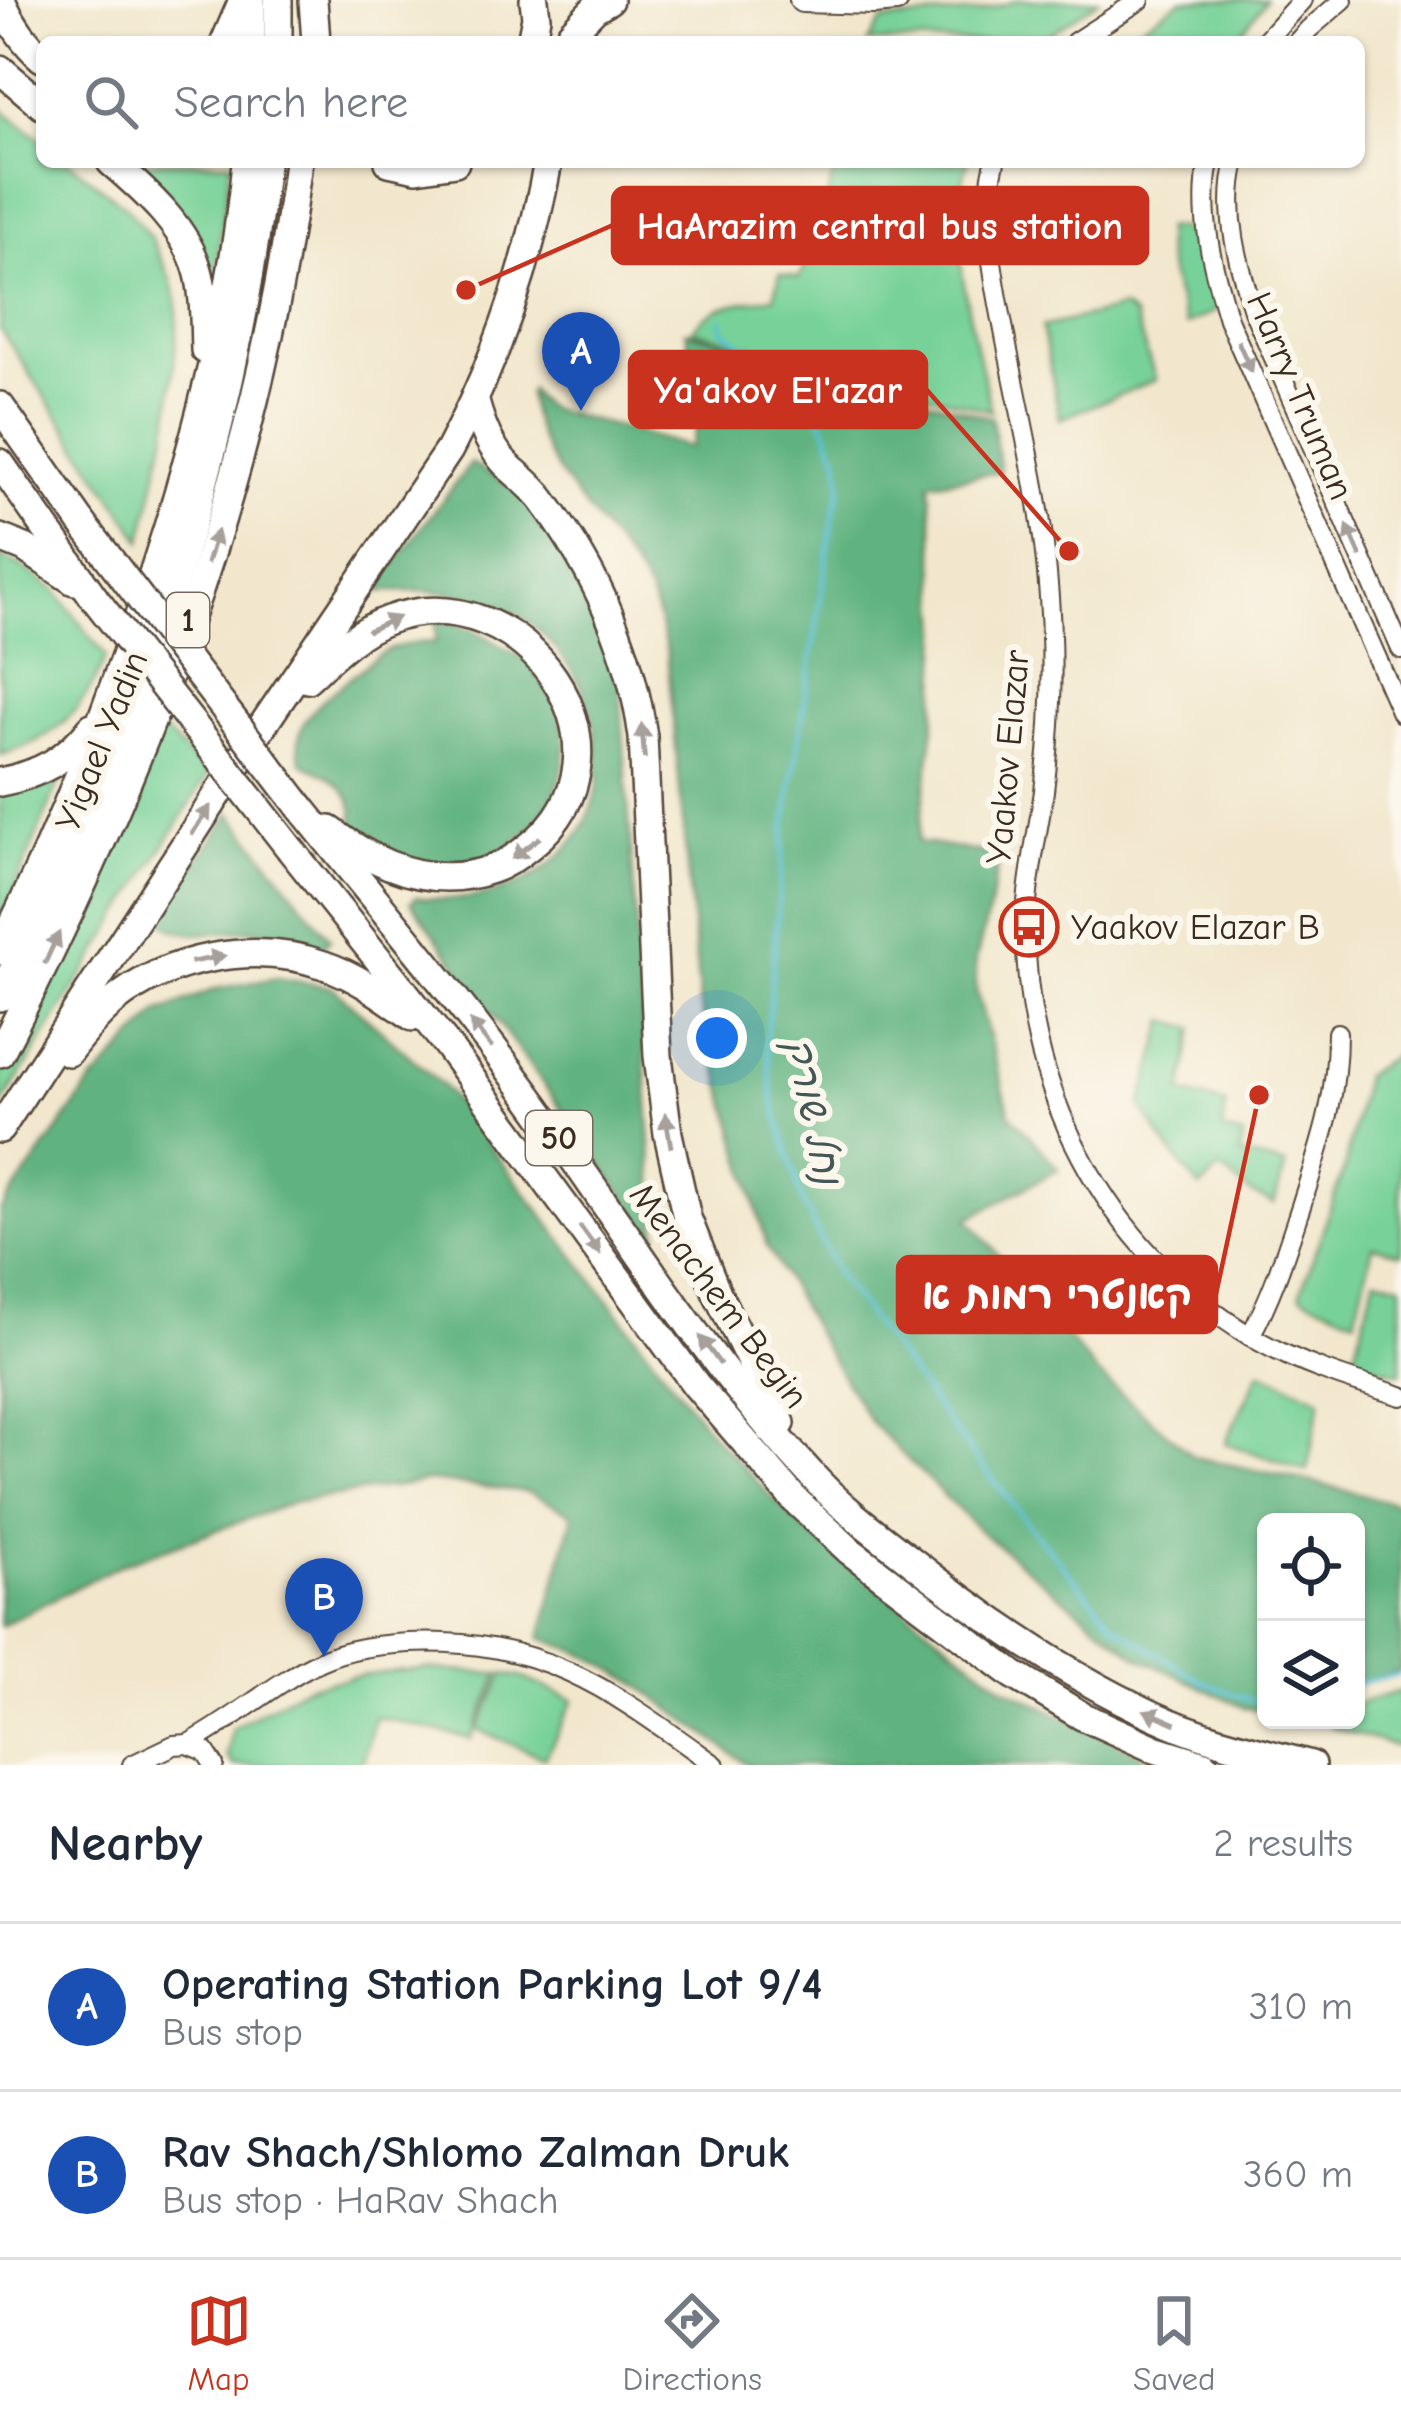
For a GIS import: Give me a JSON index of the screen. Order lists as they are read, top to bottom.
{
  "streets": {
    "highway": [
      "1",
      "Yigael Yadin",
      "50",
      "Menachem Begin"
    ],
    "street": ["Harry Truman", "Yaakov Elazar"]
  },
  "water": ["נחל שורק"],
  "places": {
    "other": ["HaArazim central bus station", "Ya'akov El'azar", "קאנטרי רמות א"],
    "bus stop": ["Yaakov Elazar B"]
  },
  "page": {
    "search": "Search here",
    "pins": ["A", "B"],
    "heading": ["Nearby", "2 results"],
    "list": [
      {
        "mark": "A",
        "name": "Operating Station Parking Lot 9/4",
        "note": "Bus stop",
        "value": "310 m"
      },
      {
        "mark": "B",
        "name": "Rav Shach/Shlomo Zalman Druk",
        "note": "Bus stop · HaRav Shach",
        "value": "360 m"
      }
    ],
    "nav": ["Map", "Directions", "Saved"]
  }
}
